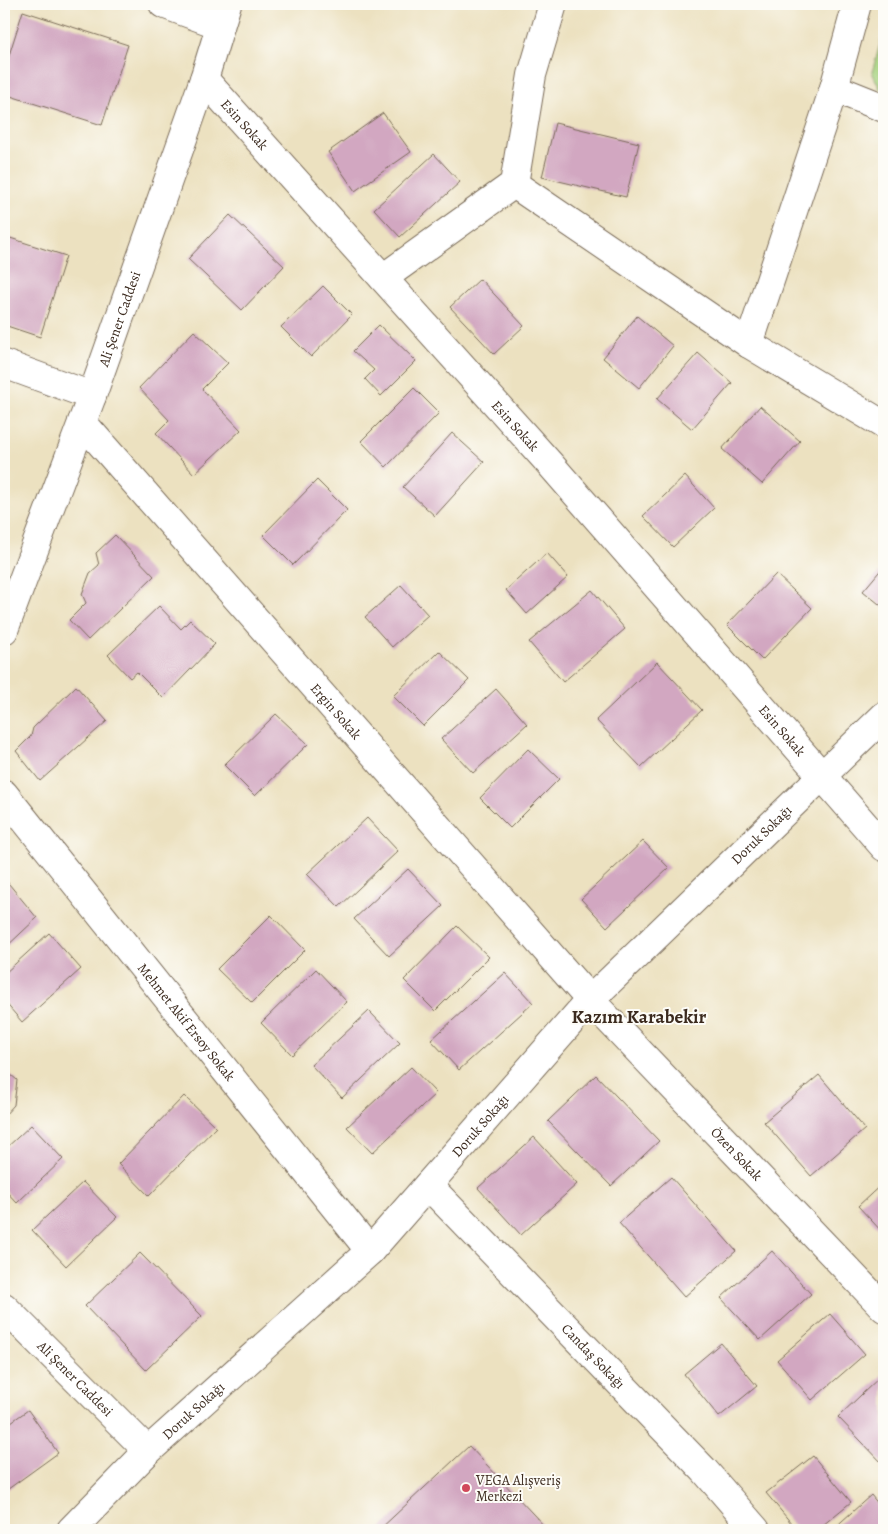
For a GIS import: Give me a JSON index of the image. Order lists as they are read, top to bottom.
{
  "streets": {
    "street": [
      "Esin Sokak",
      "Ali Şener Caddesi",
      "Ergin Sokak",
      "Doruk Sokağı",
      "Mehmet Akif Ersoy Sokak",
      "Özen Sokak",
      "Candaş Sokağı"
    ]
  },
  "crossings": [
    ["Esin Sokak", "Ali Şener Caddesi"],
    ["Esin Sokak", "Doruk Sokağı"],
    ["Ali Şener Caddesi", "Ergin Sokak"],
    ["Ali Şener Caddesi", "Doruk Sokağı"],
    ["Ergin Sokak", "Doruk Sokağı"],
    ["Ergin Sokak", "Özen Sokak"],
    ["Doruk Sokağı", "Mehmet Akif Ersoy Sokak"],
    ["Doruk Sokağı", "Özen Sokak"],
    ["Doruk Sokağı", "Candaş Sokağı"]
  ],
  "districts": ["Kazım Karabekir"],
  "places": ["VEGA Alışveriş Merkezi"]
}
